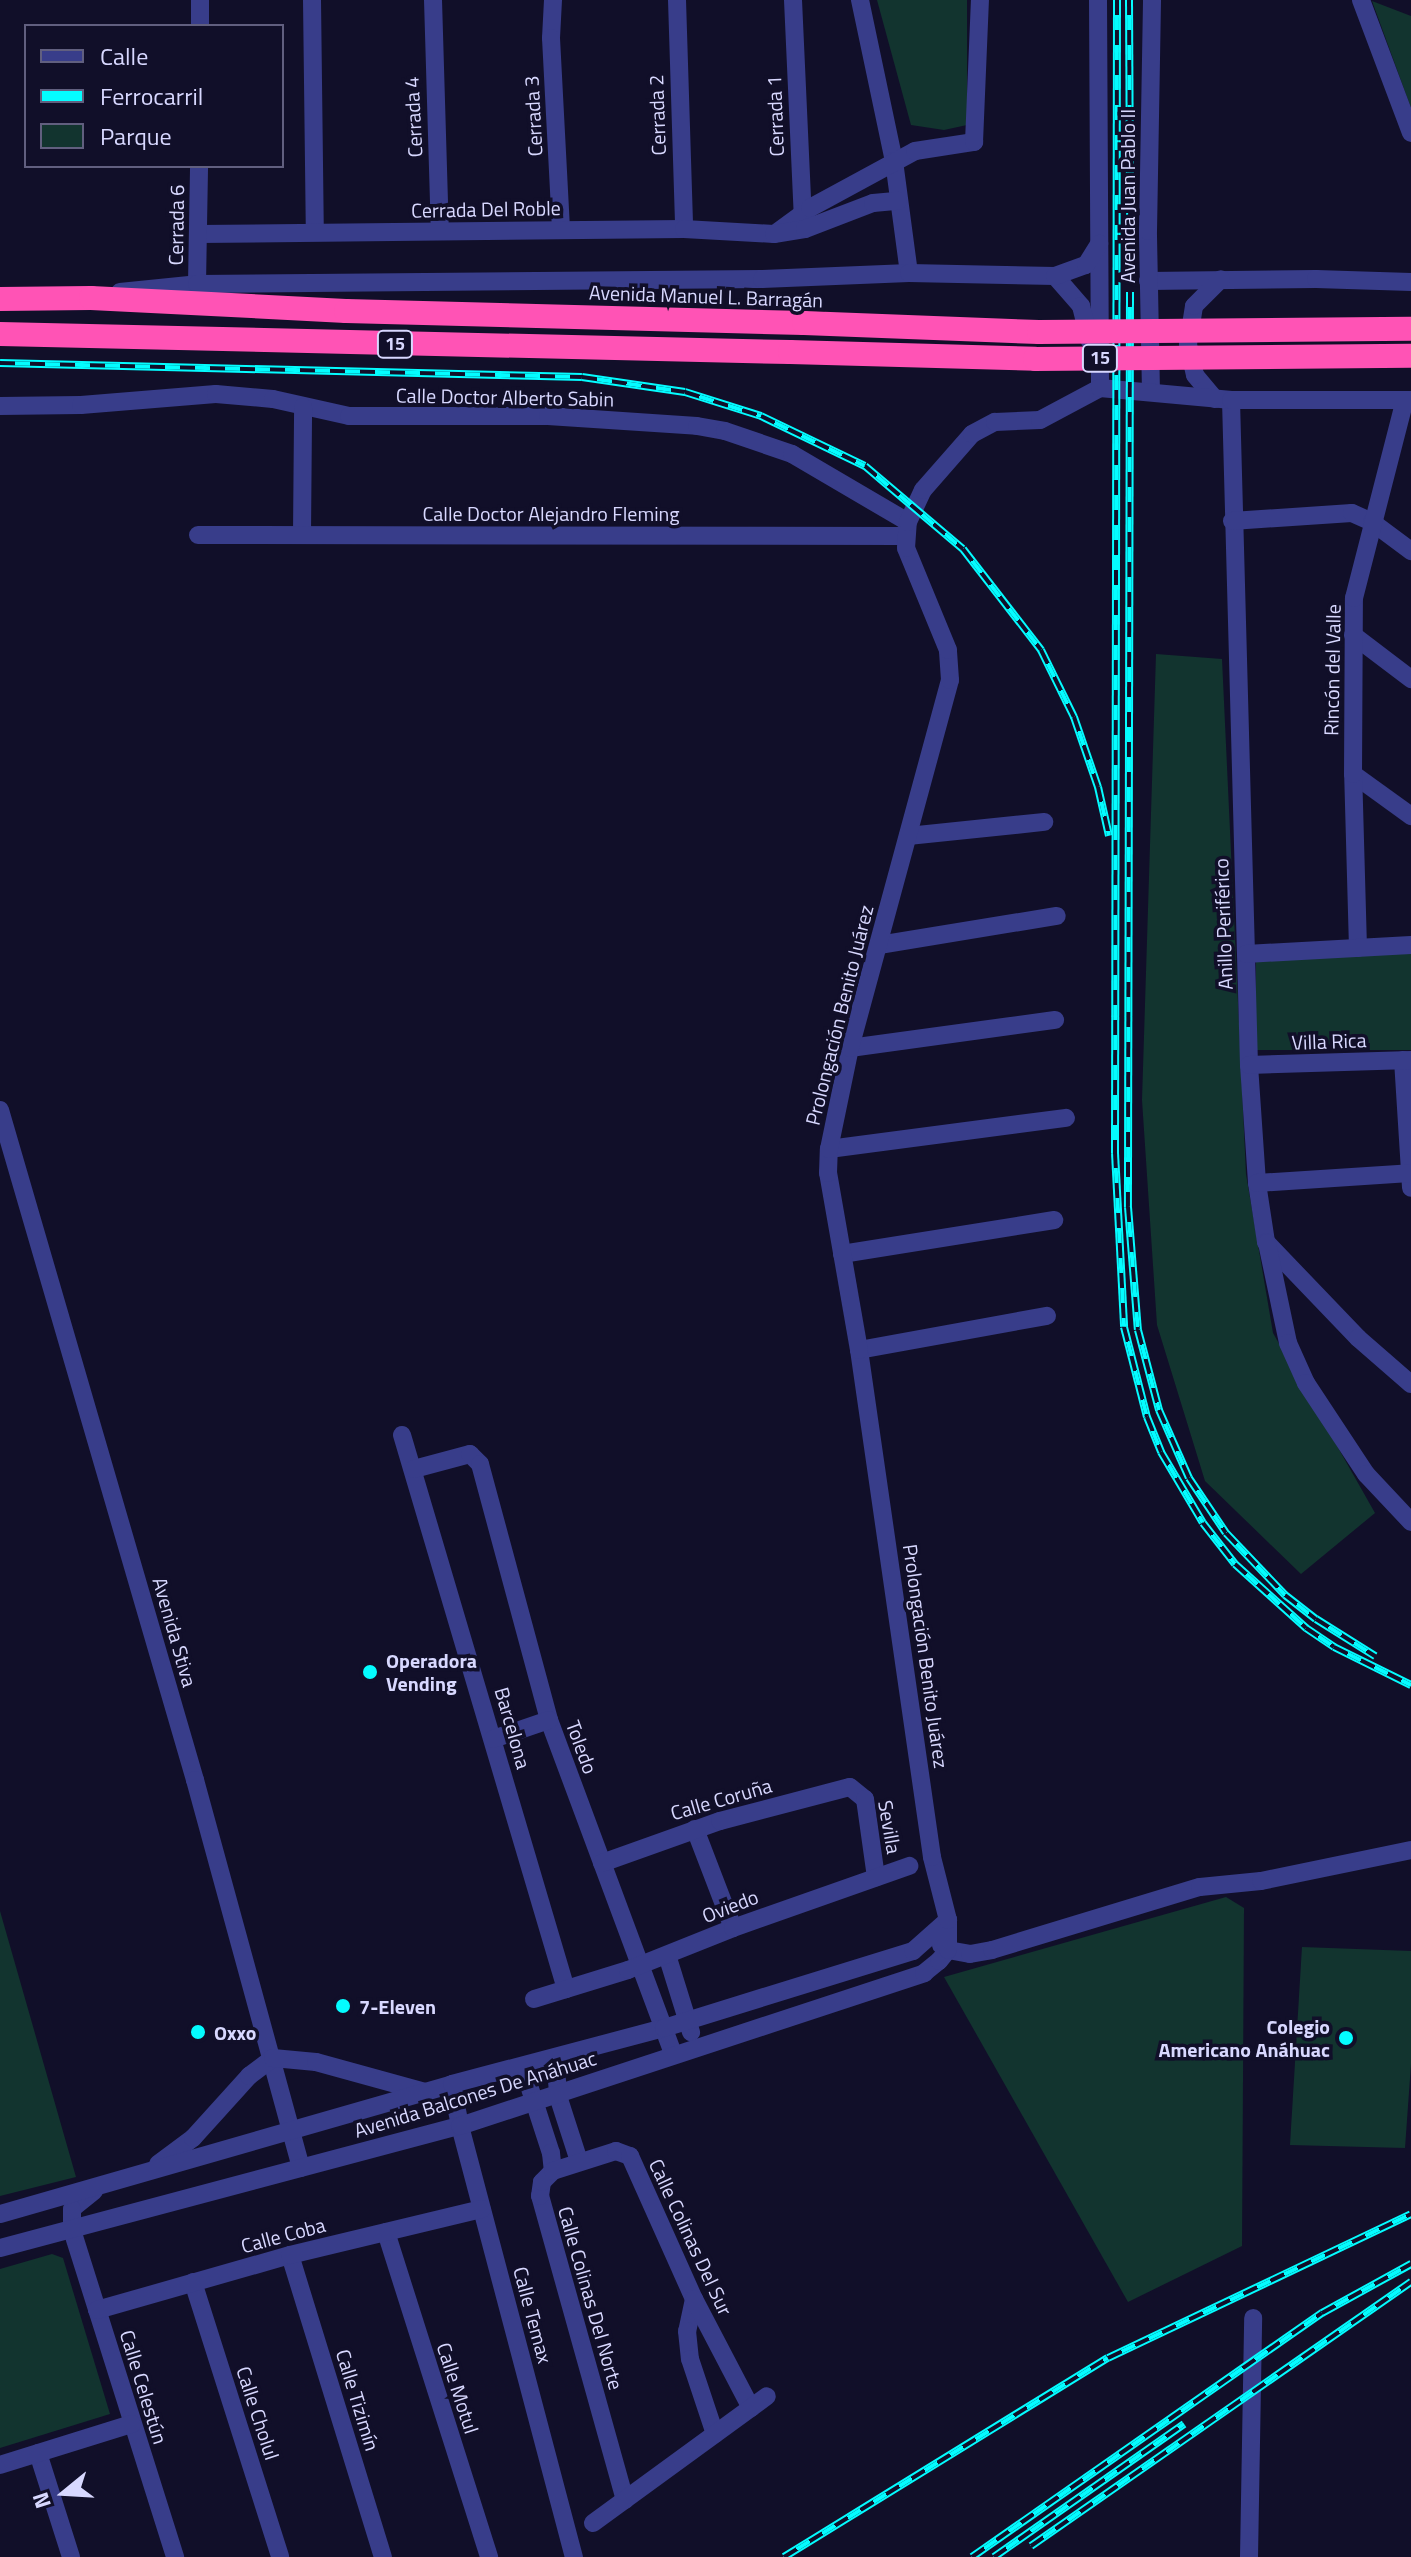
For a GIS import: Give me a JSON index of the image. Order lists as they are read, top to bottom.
{
  "streets": {
    "highway": ["Avenida Manuel L. Barragán", "15"],
    "street": [
      "Cerrada 2",
      "Cerrada 3",
      "Cerrada 1",
      "Cerrada 4",
      "Avenida Juan Pablo II",
      "Cerrada Del Roble",
      "Cerrada 6",
      "Calle Doctor Alberto Sabin",
      "Calle Doctor Alejandro Fleming",
      "Rincón del Valle",
      "Anillo Periférico",
      "Prolongación Benito Juárez",
      "Villa Rica",
      "Avenida Stiva",
      "Barcelona",
      "Toledo",
      "Calle Coruña",
      "Sevilla",
      "Oviedo",
      "Avenida Balcones De Anáhuac",
      "Calle Coba",
      "Calle Colinas Del Sur",
      "Calle Colinas Del Norte",
      "Calle Temax",
      "Calle Celestún",
      "Calle Motul",
      "Calle Tizimín",
      "Calle Cholul"
    ]
  },
  "crossings": [
    ["Cerrada 2", "Cerrada Del Roble"],
    ["Cerrada 3", "Cerrada Del Roble"],
    ["Cerrada 1", "Cerrada Del Roble"],
    ["Cerrada 4", "Cerrada Del Roble"],
    ["Cerrada Del Roble", "Cerrada 6"],
    ["Calle Doctor Alberto Sabin", "Calle Doctor Alejandro Fleming"],
    ["Calle Doctor Alberto Sabin", "Prolongación Benito Juárez"],
    ["Calle Doctor Alejandro Fleming", "Prolongación Benito Juárez"],
    ["Anillo Periférico", "Villa Rica"],
    ["Prolongación Benito Juárez", "Avenida Balcones De Anáhuac"],
    ["Avenida Stiva", "Avenida Balcones De Anáhuac"],
    ["Barcelona", "Toledo"],
    ["Barcelona", "Oviedo"],
    ["Toledo", "Calle Coruña"],
    ["Toledo", "Oviedo"],
    ["Toledo", "Avenida Balcones De Anáhuac"],
    ["Calle Coruña", "Sevilla"],
    ["Sevilla", "Oviedo"],
    ["Avenida Balcones De Anáhuac", "Calle Colinas Del Norte"],
    ["Avenida Balcones De Anáhuac", "Calle Temax"],
    ["Avenida Balcones De Anáhuac", "Calle Celestún"],
    ["Calle Coba", "Calle Temax"],
    ["Calle Coba", "Calle Celestún"],
    ["Calle Coba", "Calle Motul"],
    ["Calle Coba", "Calle Tizimín"],
    ["Calle Coba", "Calle Cholul"],
    ["Calle Colinas Del Sur", "Calle Colinas Del Norte"]
  ],
  "places": [
    "Operadora Vending",
    "7-Eleven",
    "Oxxo",
    "Colegio Americano Anáhuac"
  ],
  "legend": ["Calle", "Ferrocarril", "Parque"],
  "north": "left"
}
